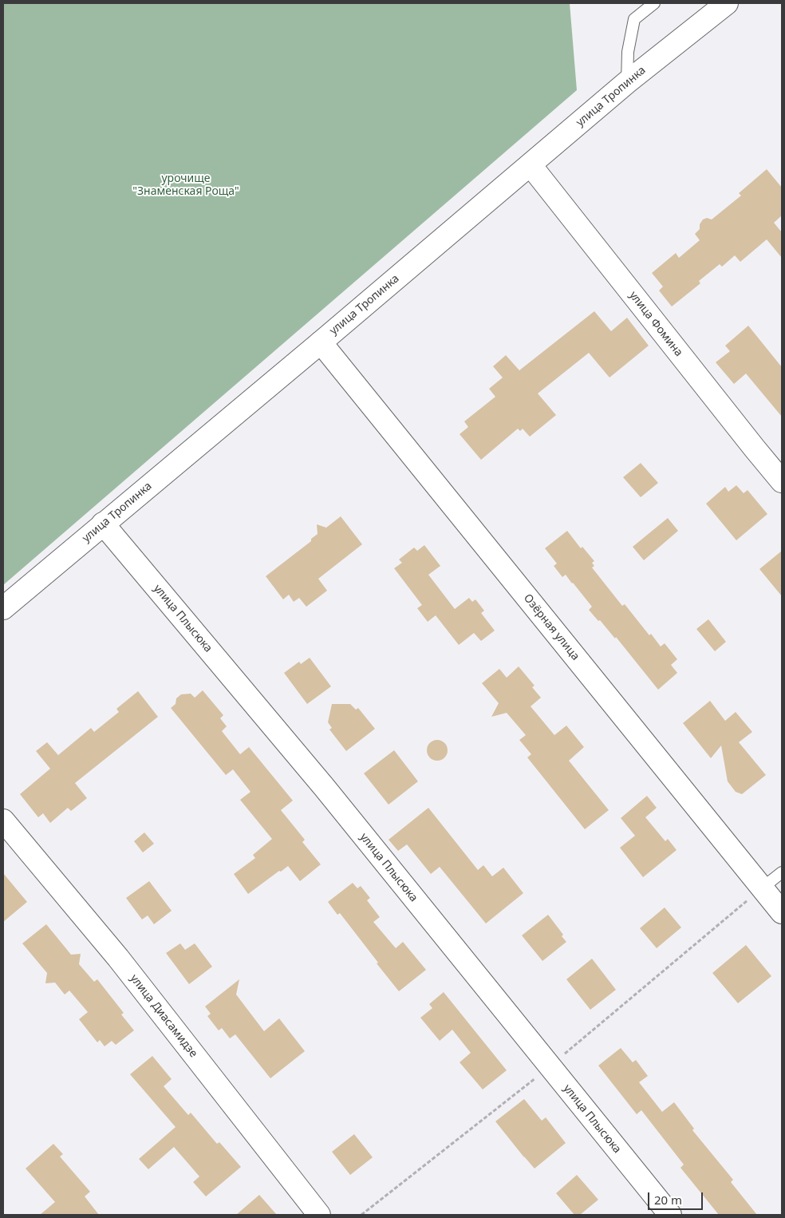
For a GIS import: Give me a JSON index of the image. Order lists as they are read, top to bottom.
{
  "streets": {
    "street": [
      "улица Тропинка",
      "улица Фомина",
      "улица Плысюка",
      "Озёрная улица",
      "улица Диасамидзе"
    ]
  },
  "crossings": [
    ["улица Тропинка", "улица Фомина"],
    ["улица Тропинка", "улица Плысюка"],
    ["улица Тропинка", "Озёрная улица"]
  ],
  "parks": ["урочище \"Знаменская Роща\""],
  "scale_bar": "20 m"
}
